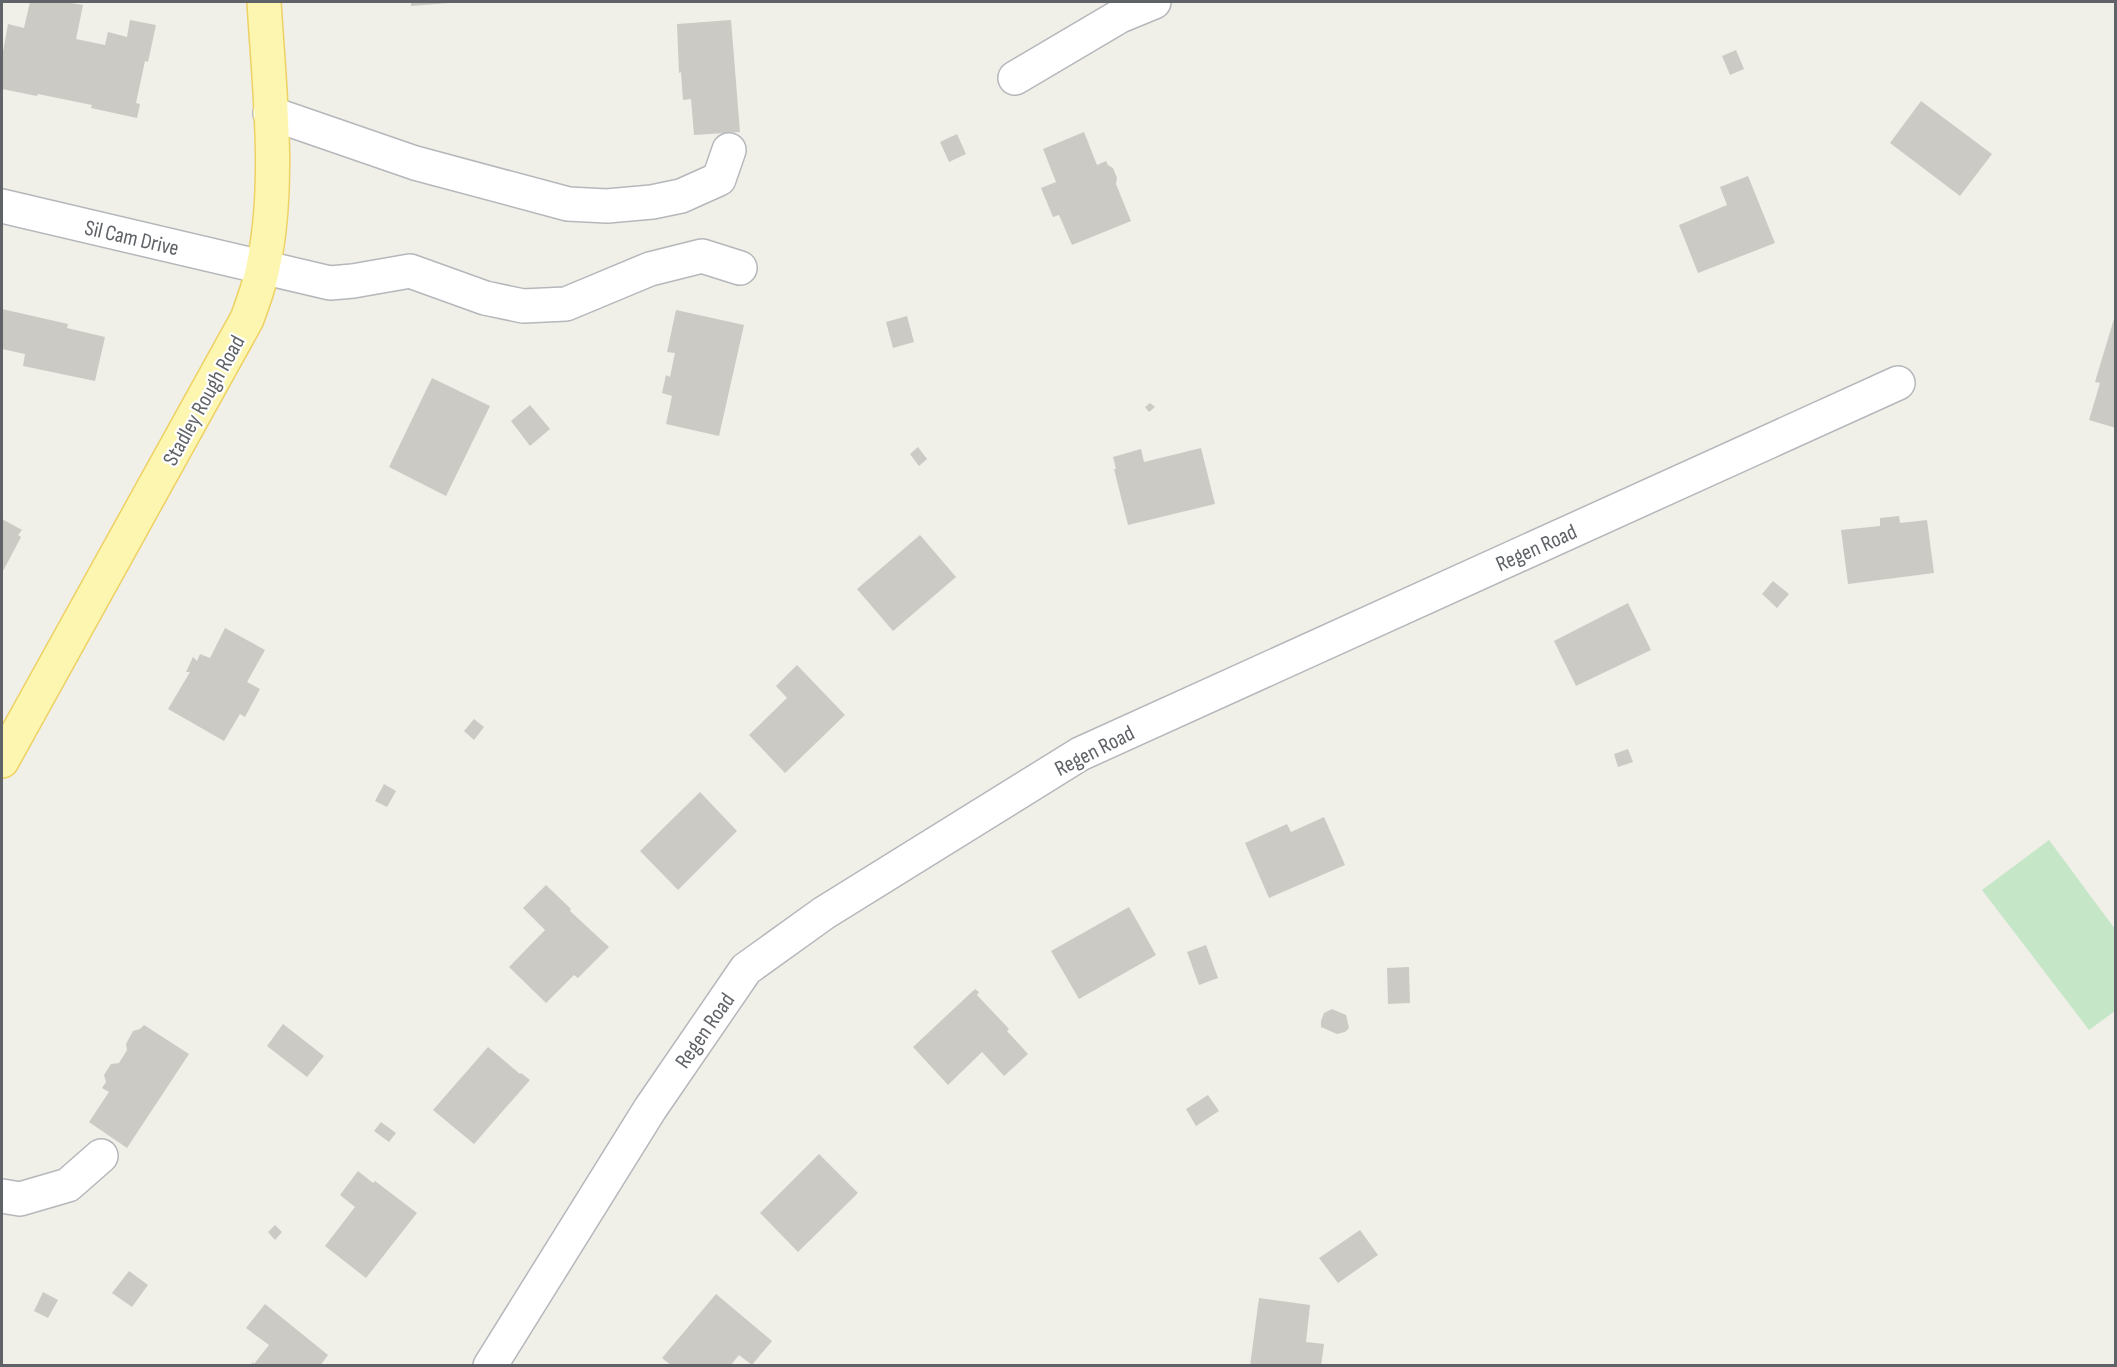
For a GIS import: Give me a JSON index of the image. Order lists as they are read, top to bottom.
{
  "streets": {
    "main road": ["Stadley Rough Road"],
    "street": ["Sil Cam Drive", "Regen Road"]
  },
  "crossings": [
    ["Sil Cam Drive", "Stadley Rough Road"]
  ]
}
